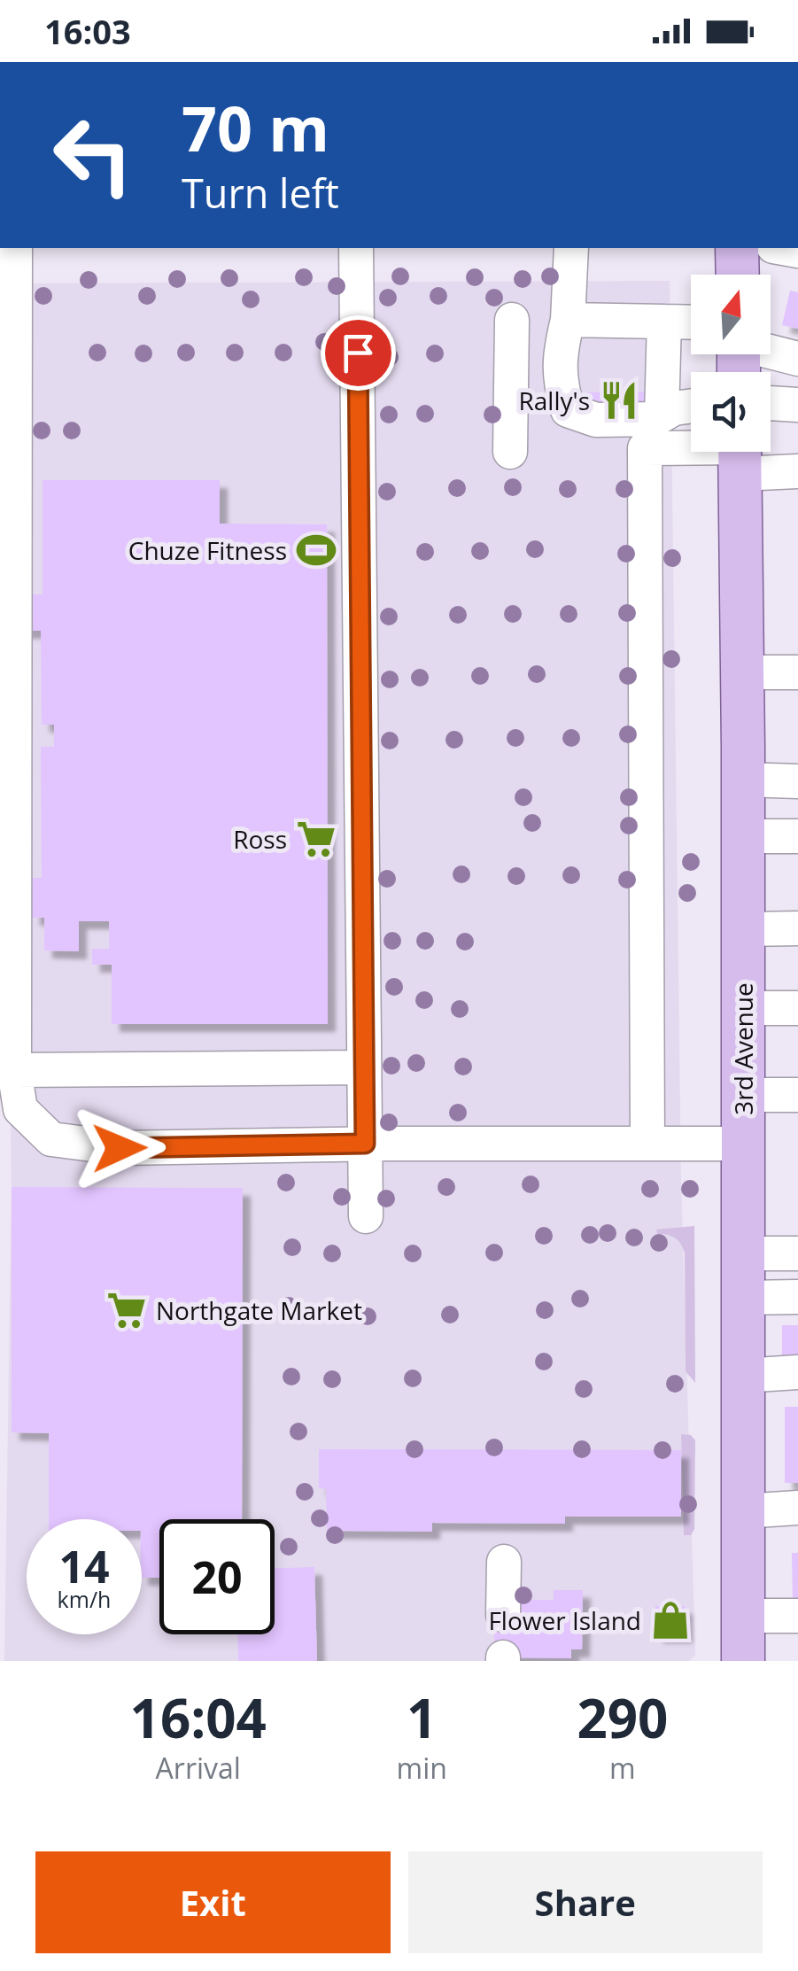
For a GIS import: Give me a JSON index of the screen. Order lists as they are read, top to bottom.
{
  "streets": {
    "main road": ["3rd Avenue"]
  },
  "places": {
    "restaurant": ["Rally's"],
    "sports": ["Chuze Fitness"],
    "supermarket": ["Ross", "Northgate Market"],
    "shop": ["Flower Island"]
  },
  "north": "top",
  "page": {
    "status": "16:03",
    "turn": ["70 m", "Turn left"],
    "speed": "14 km/h",
    "limit": "20",
    "eta": [
      "16:04",
      "Arrival",
      "1",
      "min",
      "290",
      "m"
    ],
    "buttons": ["Exit", "Share"]
  }
}
